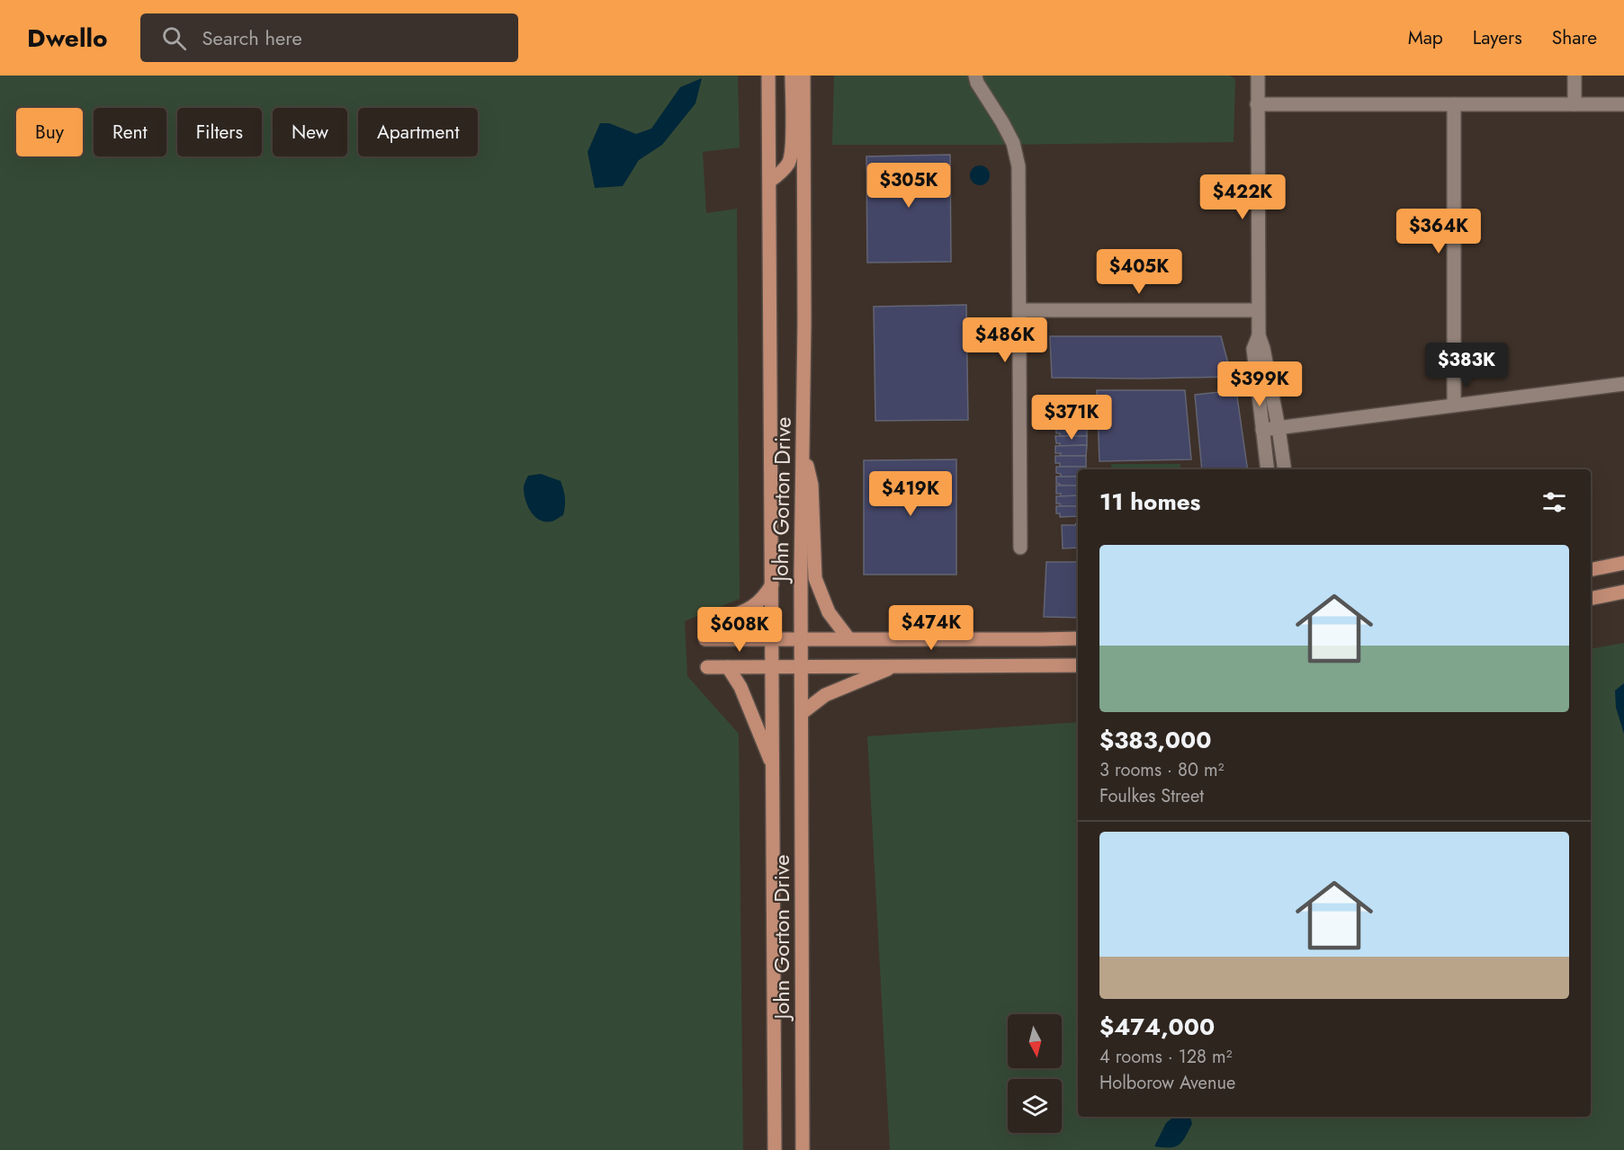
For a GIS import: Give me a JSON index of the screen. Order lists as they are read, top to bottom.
{
  "streets": {
    "main road": ["John Gorton Drive"]
  },
  "north": "bottom",
  "page": {
    "header": "Dwello",
    "search": "Search here",
    "nav": ["Map", "Layers", "Share"],
    "chip": [
      "Buy",
      "Rent",
      "Filters",
      "New",
      "Apartment"
    ],
    "price": [
      "$305K",
      "$422K",
      "$364K",
      "$405K",
      "$486K",
      "$383K",
      "$399K",
      "$371K",
      "$419K",
      "$474K",
      "$608K"
    ],
    "heading": "11 homes",
    "list": [
      {
        "name": "$383,000",
        "note": "3 rooms · 80 m² · Foulkes Street"
      },
      {
        "name": "$474,000",
        "note": "4 rooms · 128 m² · Holborow Avenue"
      }
    ]
  }
}
